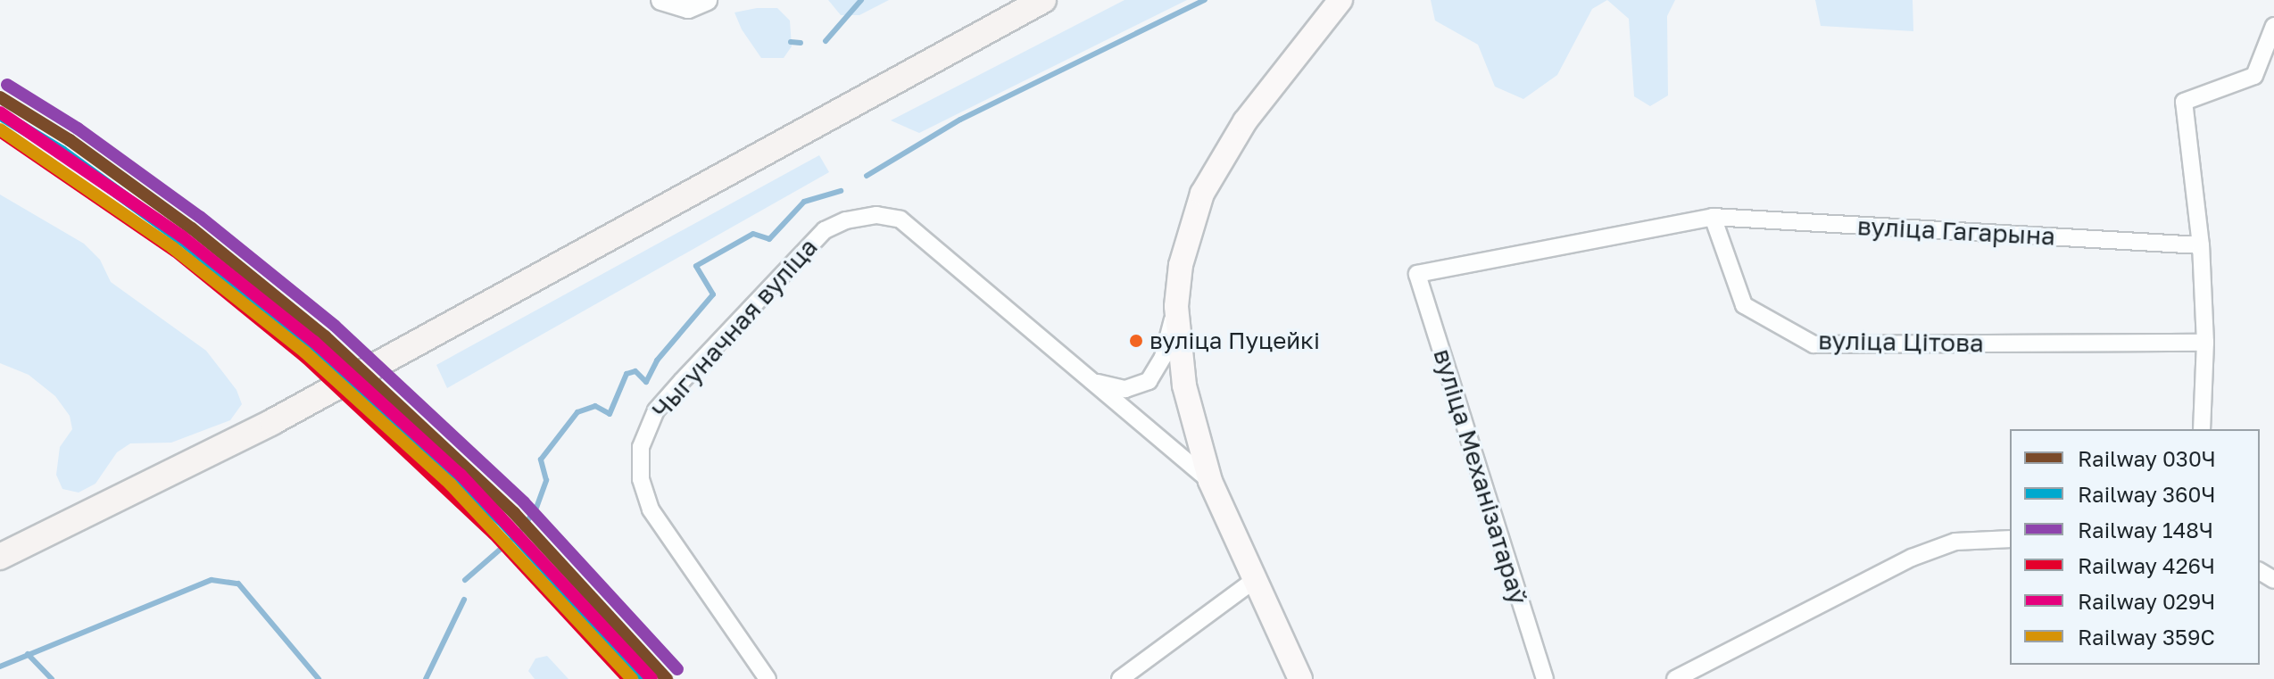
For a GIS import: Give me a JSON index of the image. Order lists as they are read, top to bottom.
{
  "streets": {
    "street": [
      "вуліца Гагарына",
      "Чыгуначная вуліца",
      "вуліца Цітова",
      "вуліца Механізатараў"
    ]
  },
  "crossings": [
    ["вуліца Гагарына", "вуліца Цітова"],
    ["вуліца Гагарына", "вуліца Механізатараў"],
    ["вуліца Цітова", "вуліца Механізатараў"]
  ],
  "places": ["вуліца Пуцейкі"],
  "lines": [
    "rail line 148Ч",
    "rail line 030Ч",
    "rail line 029Ч",
    "rail line 360Ч",
    "rail line 359С",
    "rail line 426Ч"
  ],
  "legend": [
    "Railway 030Ч",
    "Railway 360Ч",
    "Railway 148Ч",
    "Railway 426Ч",
    "Railway 029Ч",
    "Railway 359С"
  ]
}
